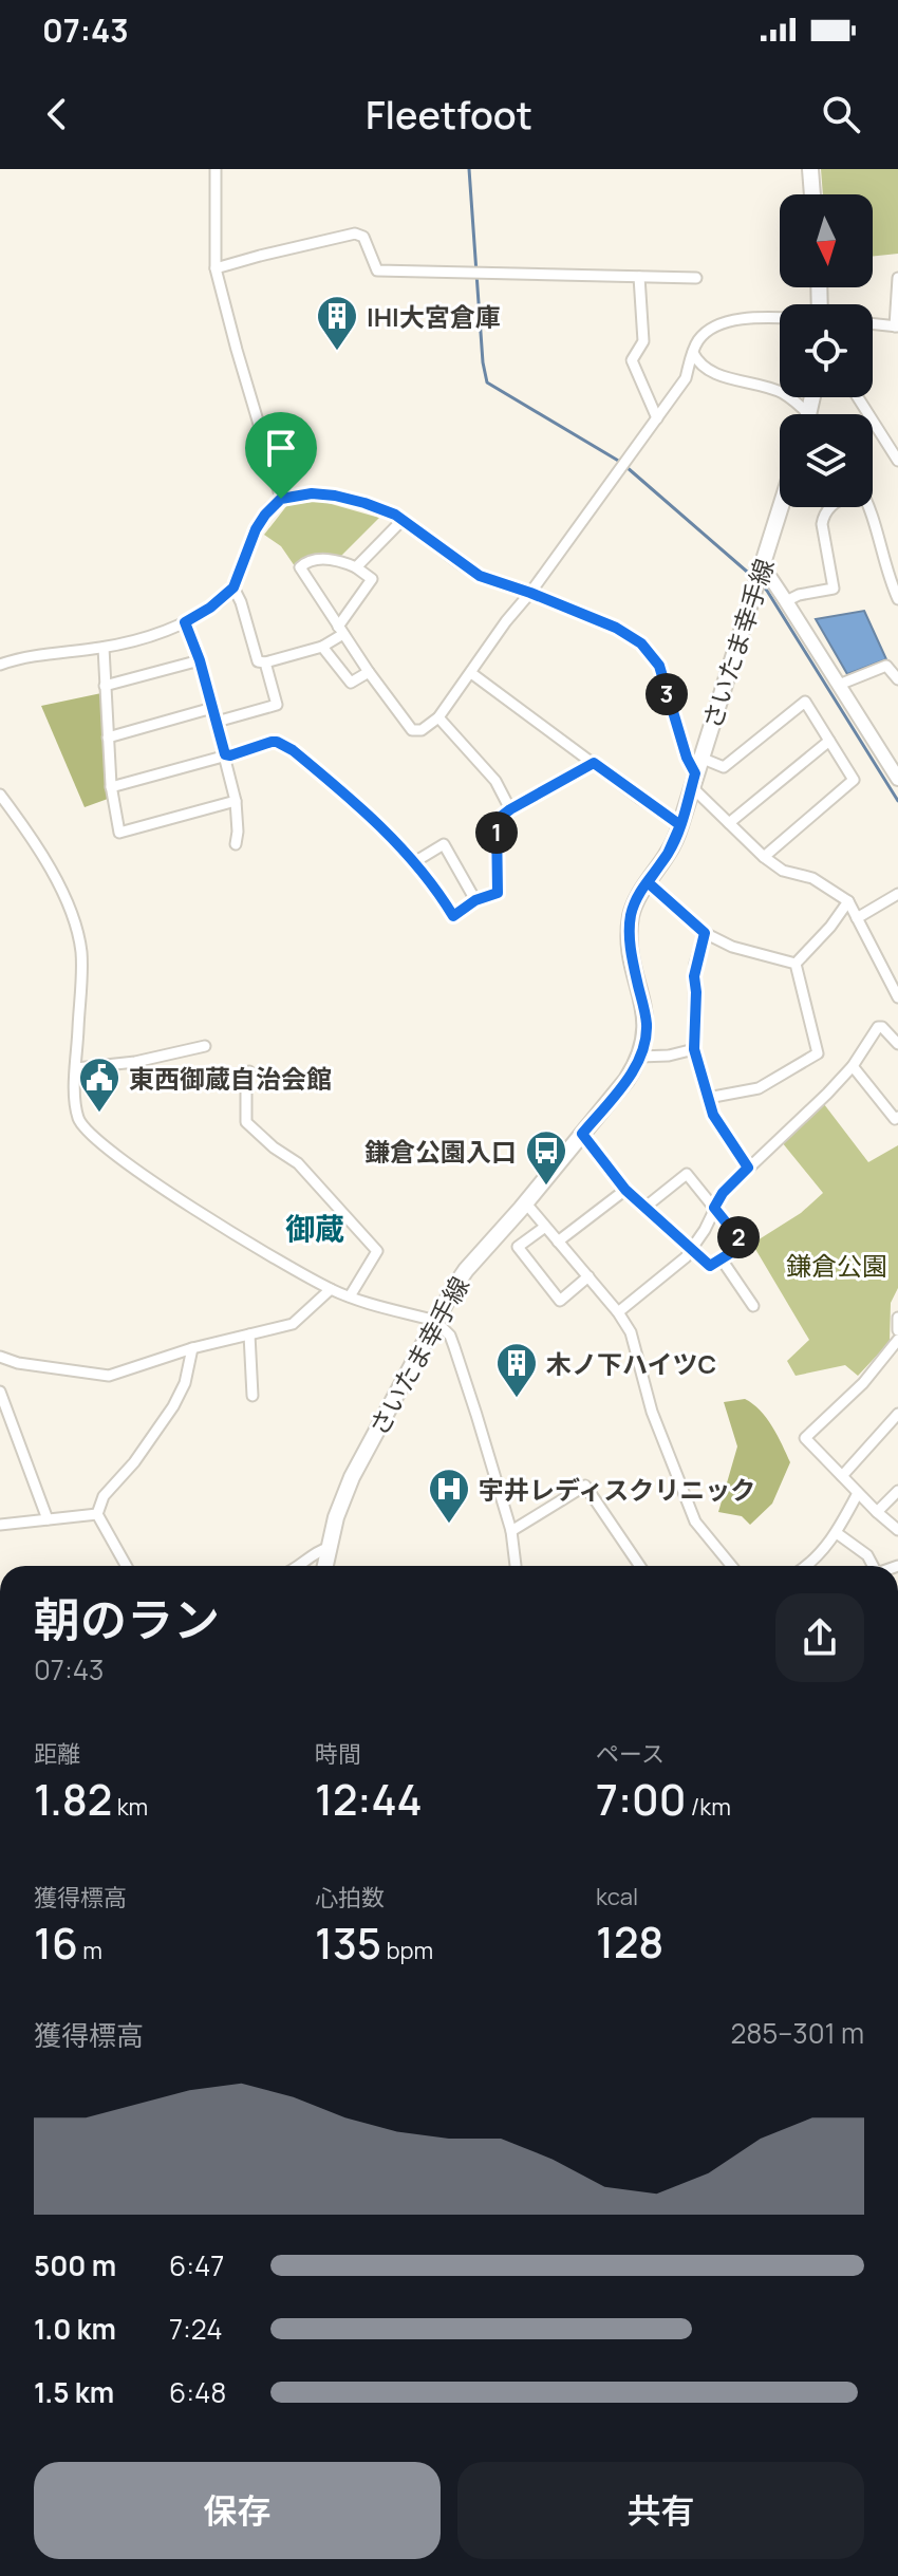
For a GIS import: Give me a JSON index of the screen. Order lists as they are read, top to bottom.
{
  "streets": {
    "main road": ["さいたま幸手線"]
  },
  "districts": ["御蔵"],
  "parks": ["鎌倉公園"],
  "places": {
    "building": ["IHI大宮倉庫", "木ノ下ハイツC"],
    "public building": ["東西御蔵自治会館"],
    "bus stop": ["鎌倉公園入口"],
    "hospital": ["宇井レディスクリニック"]
  },
  "north": "bottom",
  "page": {
    "status": "07:43",
    "header": "Fleetfoot",
    "pins": ["3", "1", "2"],
    "heading": ["朝のラン", "07:43"],
    "stats": [
      ["距離", "1.82 km"],
      ["時間", "12:44"],
      ["ペース", "7:00 /km"],
      ["獲得標高", "16 m"],
      ["心拍数", "135 bpm"],
      ["kcal", "128"]
    ],
    "chart": ["獲得標高", "285–301 m"],
    "list": [
      {
        "name": "500 m",
        "note": "6:47"
      },
      {
        "name": "1.0 km",
        "note": "7:24"
      },
      {
        "name": "1.5 km",
        "note": "6:48"
      }
    ],
    "buttons": ["保存", "共有"]
  }
}
